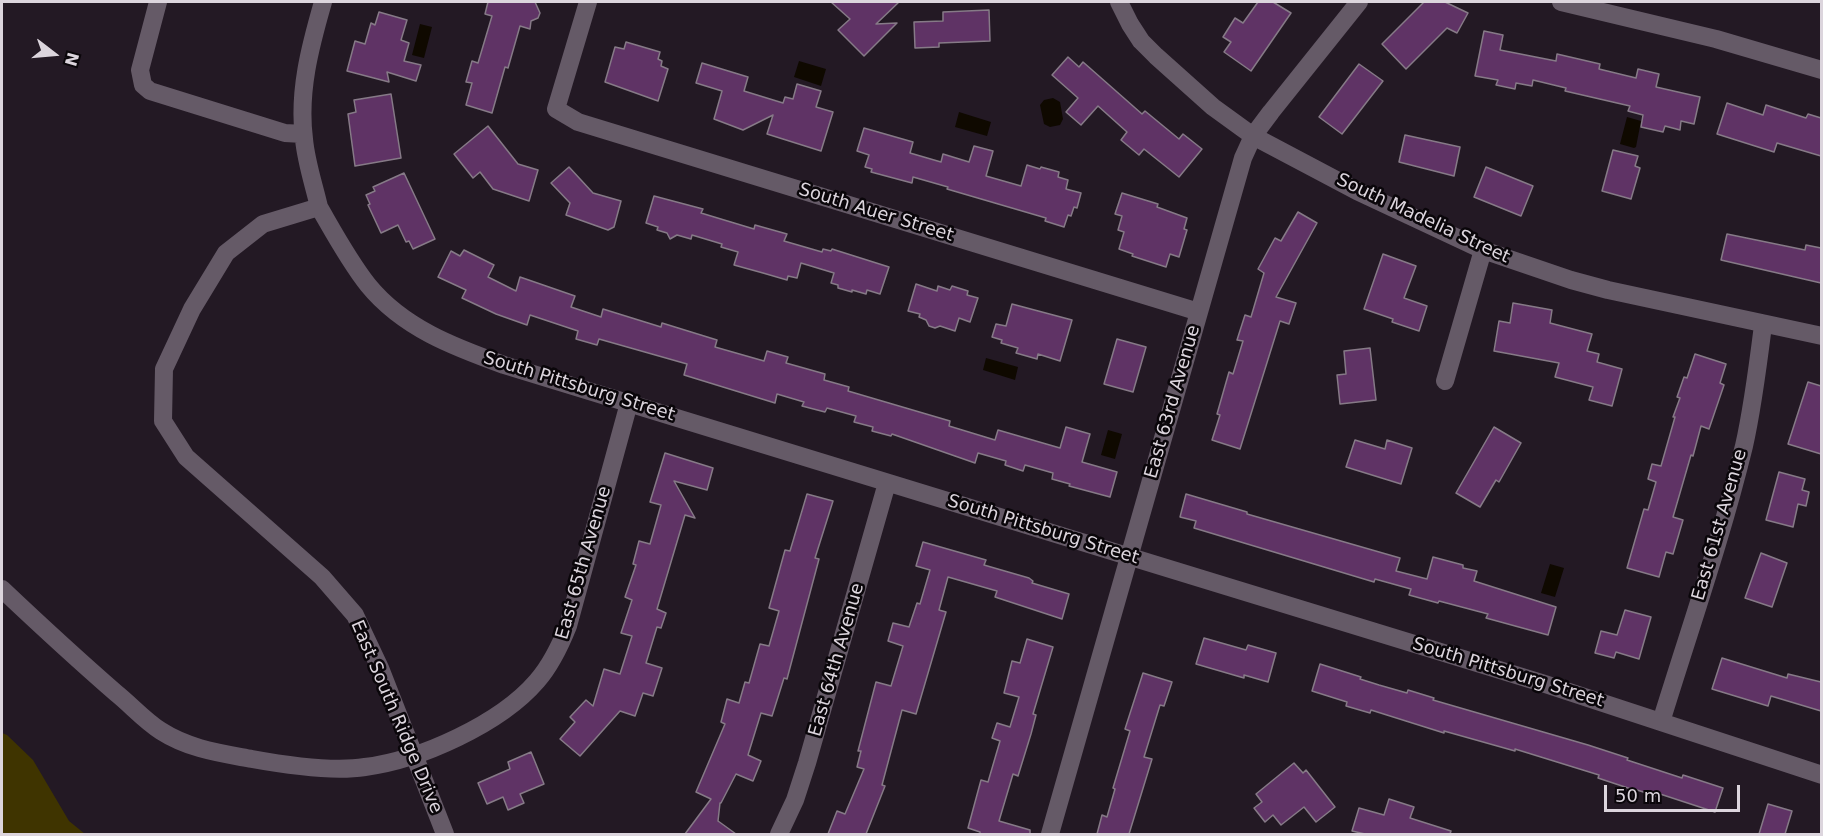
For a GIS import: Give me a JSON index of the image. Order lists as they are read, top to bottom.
{
  "streets": {
    "street": [
      "South Auer Street",
      "South Madelia Street",
      "South Pittsburg Street",
      "East 63rd Avenue",
      "East 61st Avenue",
      "East 65th Avenue",
      "East 64th Avenue",
      "East South Ridge Drive"
    ]
  },
  "crossings": [
    ["South Auer Street", "East 63rd Avenue"],
    ["South Madelia Street", "East 63rd Avenue"],
    ["South Madelia Street", "East 61st Avenue"],
    ["South Pittsburg Street", "East 63rd Avenue"],
    ["South Pittsburg Street", "East 61st Avenue"],
    ["South Pittsburg Street", "East 65th Avenue"],
    ["South Pittsburg Street", "East 64th Avenue"],
    ["South Pittsburg Street", "East South Ridge Drive"],
    ["East 65th Avenue", "East South Ridge Drive"]
  ],
  "scale_bar": "50 m",
  "north": "right"
}
